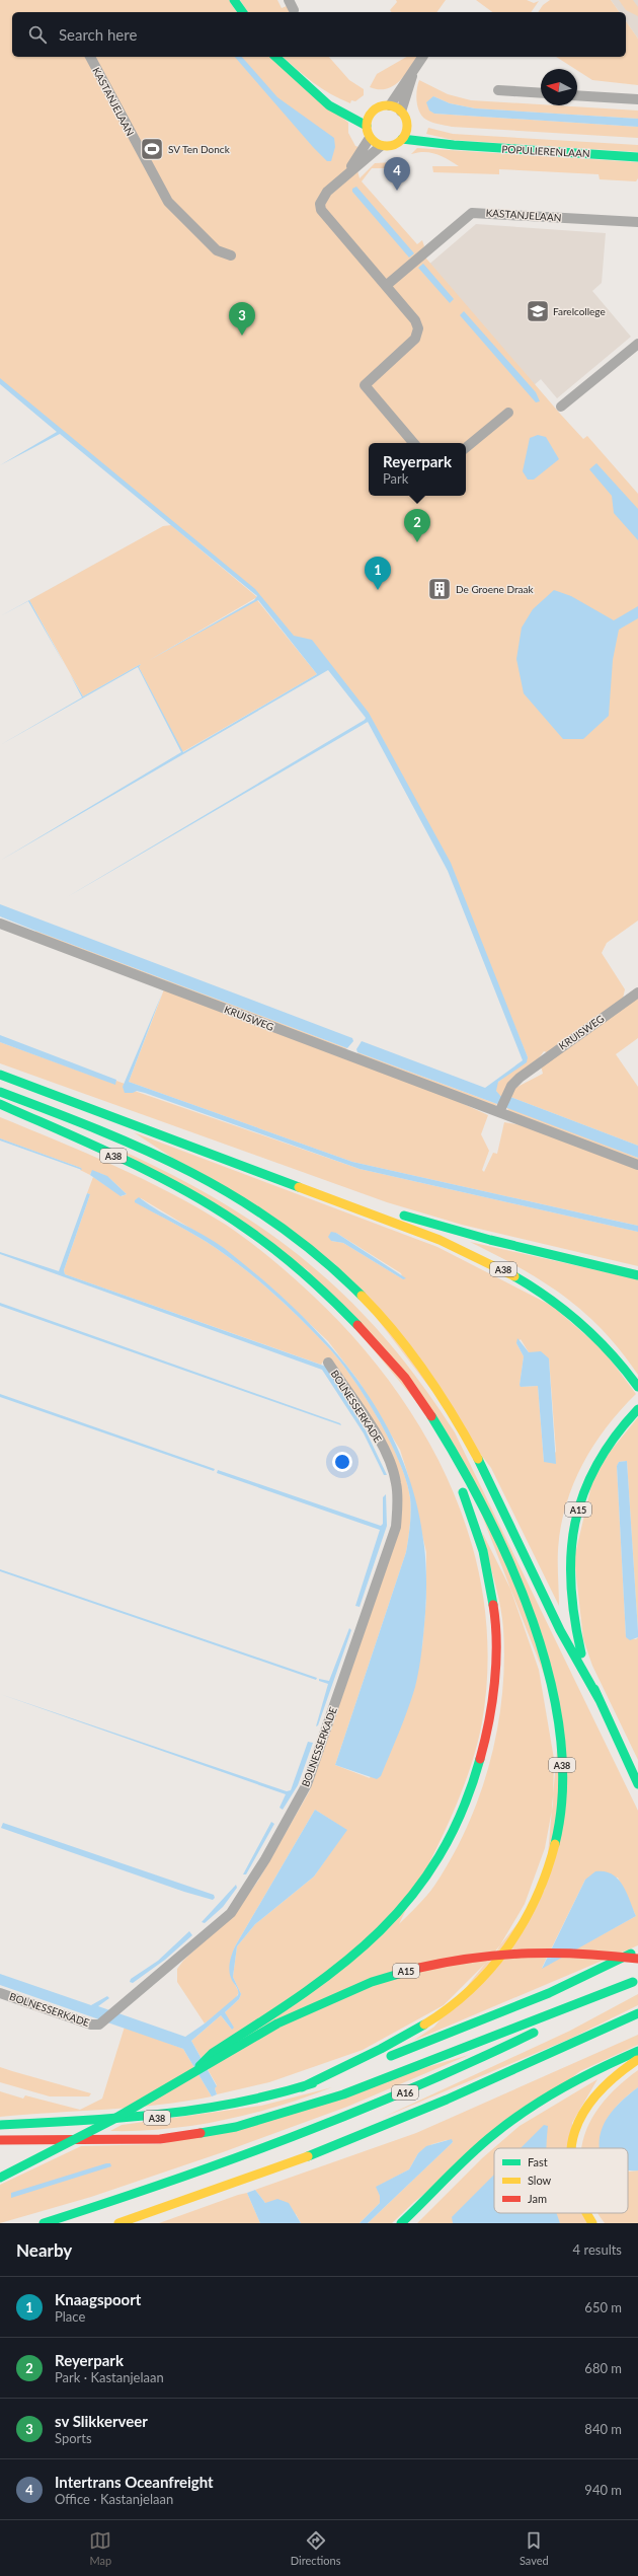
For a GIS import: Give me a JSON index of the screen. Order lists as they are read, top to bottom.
{
  "streets": {
    "main road": [
      "POPULIERENLAAN",
      "A38",
      "A15",
      "A16"
    ],
    "street": ["KASTANJELAAN", "KRUISWEG", "BOLNESSERKADE"]
  },
  "crossings": [
    ["A38", "A15"]
  ],
  "places": {
    "sports": ["SV Ten Donck"],
    "school or university": ["Farelcollege"],
    "building": ["De Groene Draak"]
  },
  "legend": ["Fast", "Slow", "Jam"],
  "north": "left",
  "page": {
    "search": "Search here",
    "pins": [
      "4",
      "3",
      "2",
      "1"
    ],
    "popup": ["Reyerpark", "Park"],
    "heading": ["Nearby", "4 results"],
    "list": [
      {
        "mark": "1",
        "name": "Knaagspoort",
        "note": "Place",
        "value": "650 m"
      },
      {
        "mark": "2",
        "name": "Reyerpark",
        "note": "Park · Kastanjelaan",
        "value": "680 m"
      },
      {
        "mark": "3",
        "name": "sv Slikkerveer",
        "note": "Sports",
        "value": "840 m"
      },
      {
        "mark": "4",
        "name": "Intertrans Oceanfreight",
        "note": "Office · Kastanjelaan",
        "value": "940 m"
      }
    ],
    "nav": ["Map", "Directions", "Saved"]
  }
}
